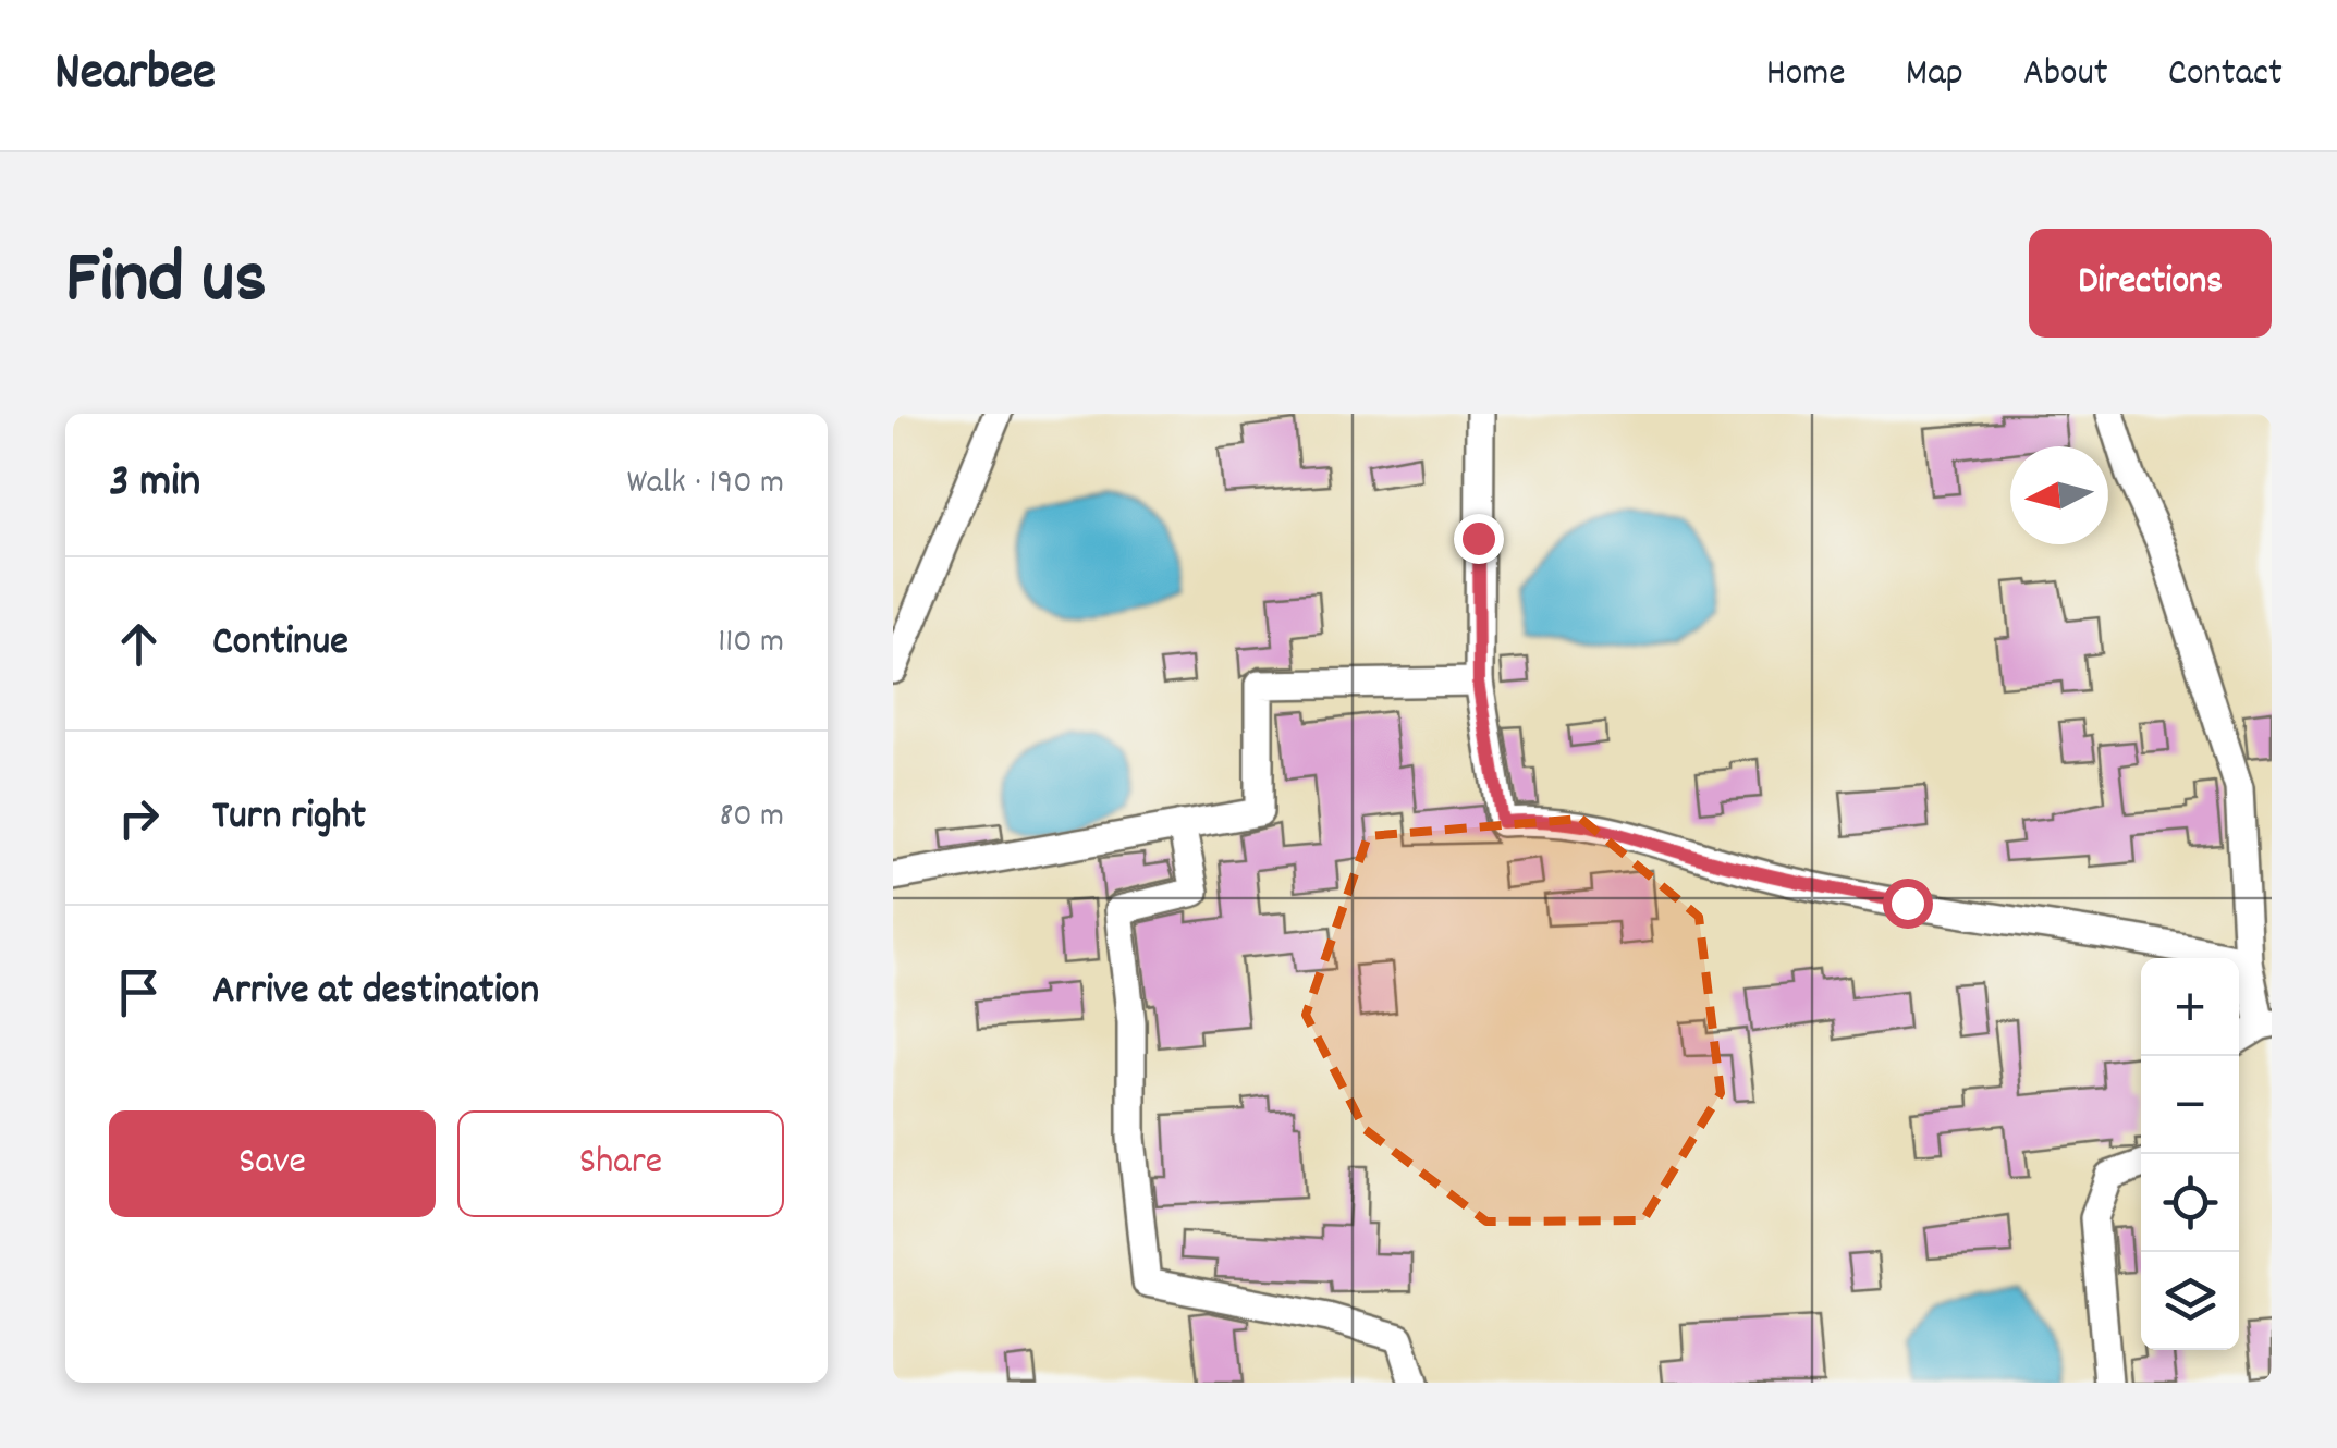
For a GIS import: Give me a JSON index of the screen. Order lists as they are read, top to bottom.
{
  "north": "left",
  "page": {
    "header": "Nearbee",
    "nav": [
      "Home",
      "Map",
      "About",
      "Contact"
    ],
    "title": "Find us",
    "buttons": [
      "Directions",
      ["Save", "Share"]
    ],
    "heading": ["3 min", "Walk · 190 m"],
    "list": [
      ["Continue", "110 m"],
      ["Turn right", "80 m"],
      "Arrive at destination"
    ],
    "map_buttons": ["+", "−"]
  }
}
